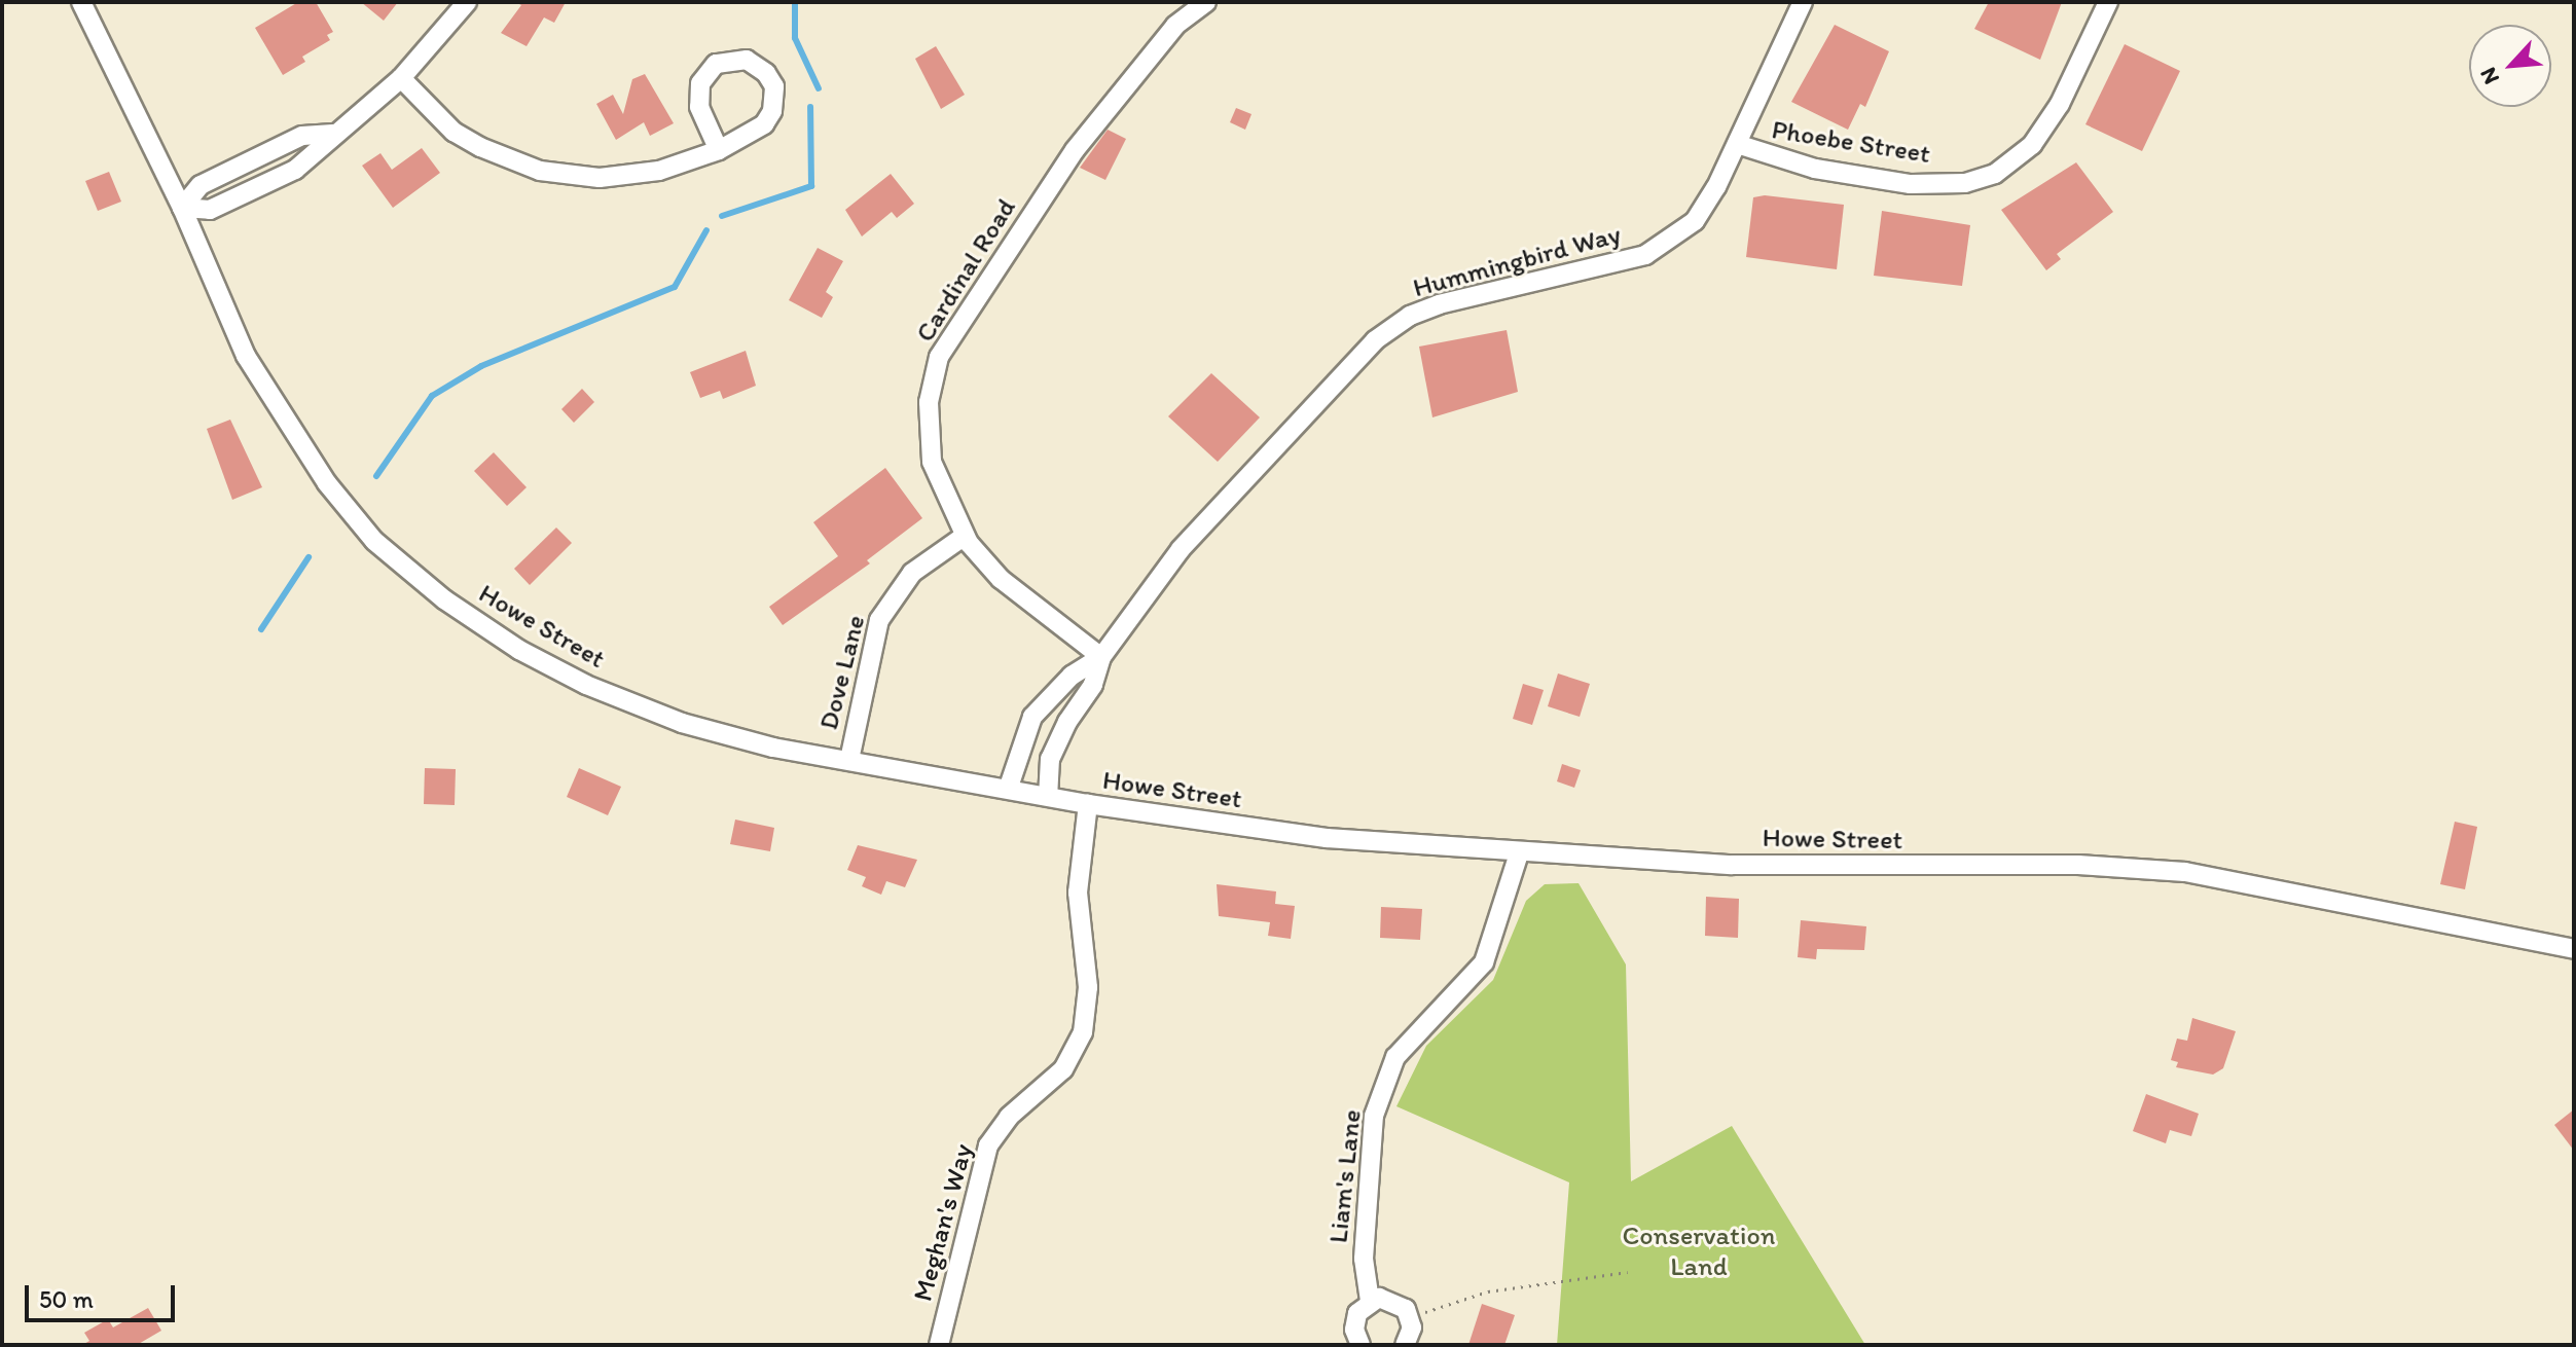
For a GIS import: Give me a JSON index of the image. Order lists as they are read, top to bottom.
{
  "streets": {
    "street": [
      "Phoebe Street",
      "Hummingbird Way",
      "Cardinal Road",
      "Howe Street",
      "Dove Lane",
      "Liam's Lane",
      "Meghan's Way"
    ]
  },
  "crossings": [
    ["Phoebe Street", "Hummingbird Way"],
    ["Hummingbird Way", "Cardinal Road"],
    ["Hummingbird Way", "Howe Street"],
    ["Cardinal Road", "Dove Lane"],
    ["Howe Street", "Dove Lane"],
    ["Howe Street", "Liam's Lane"],
    ["Howe Street", "Meghan's Way"]
  ],
  "parks": ["Conservation Land"],
  "scale_bar": "50 m",
  "north": "bottom left"
}
